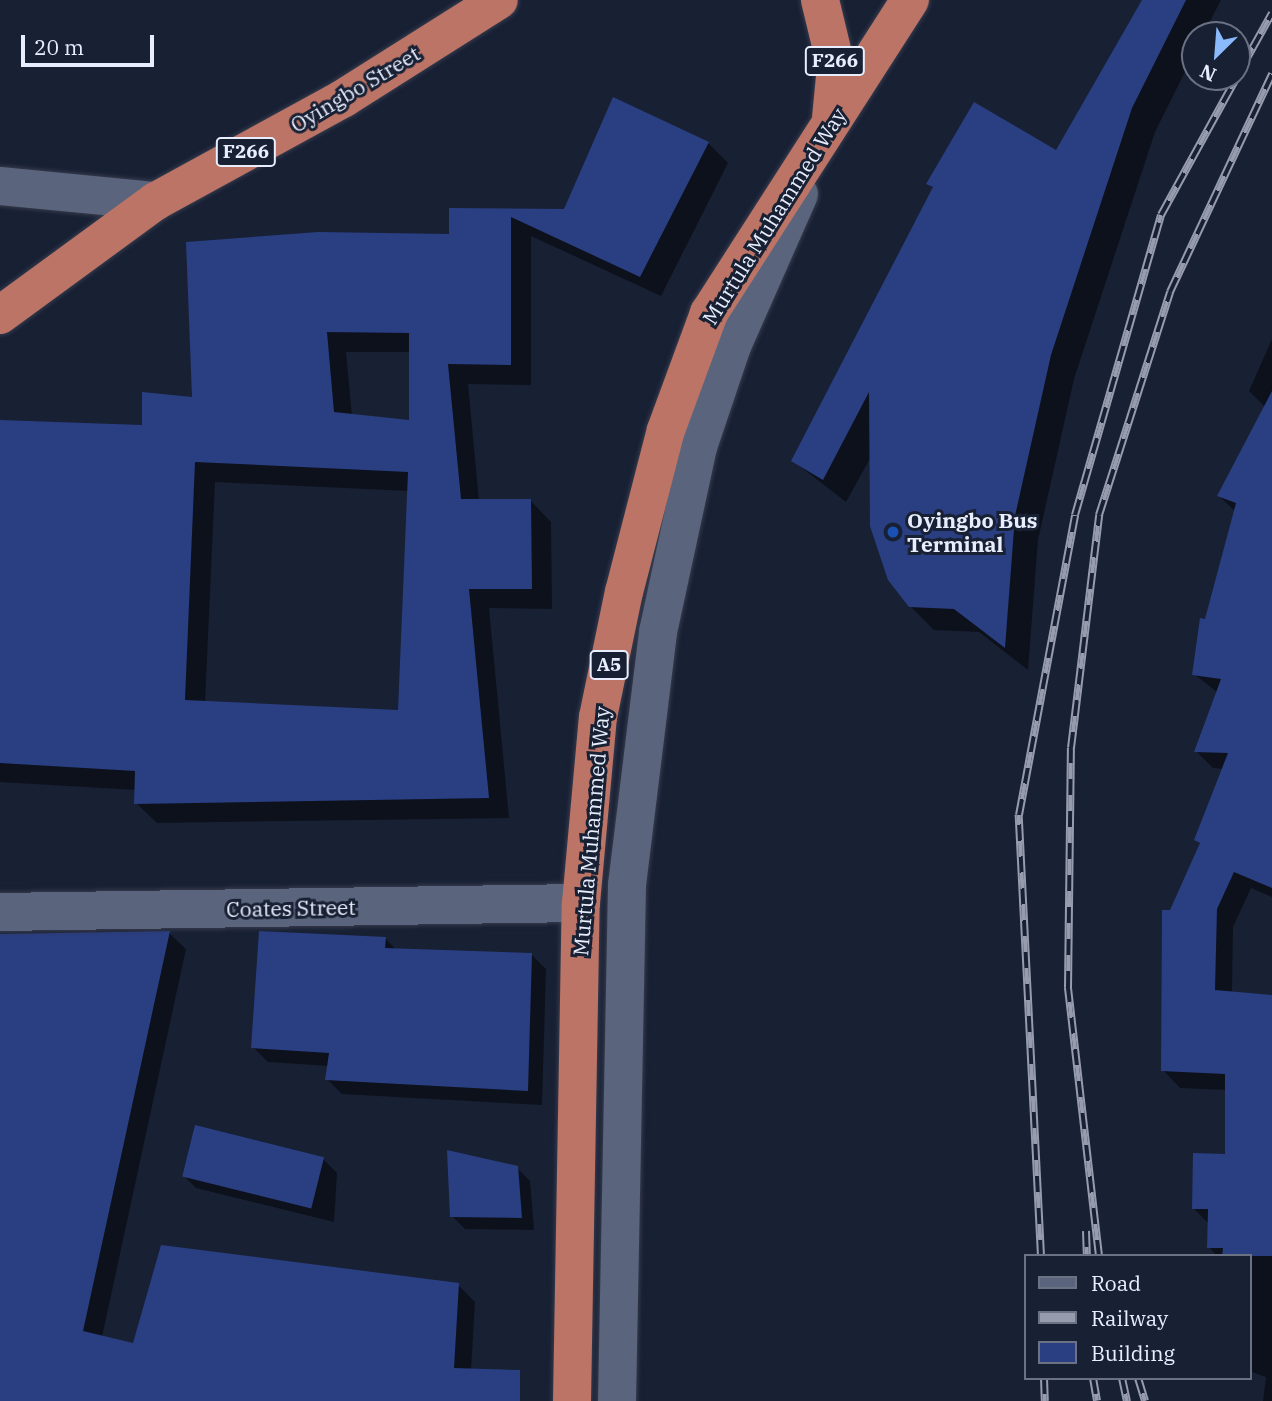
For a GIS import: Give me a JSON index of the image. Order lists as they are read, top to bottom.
{
  "streets": {
    "highway": [
      "F266",
      "Oyingbo Street",
      "Murtula Muhammed Way",
      "A5"
    ],
    "street": ["Coates Street"]
  },
  "crossings": [
    ["F266", "Murtula Muhammed Way"],
    ["Murtula Muhammed Way", "Coates Street"]
  ],
  "places": ["Oyingbo Bus Terminal"],
  "legend": ["Road", "Railway", "Building"],
  "scale_bar": "20 m",
  "north": "bottom left"
}
